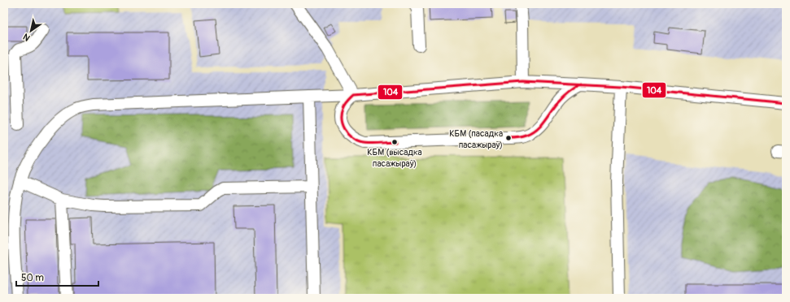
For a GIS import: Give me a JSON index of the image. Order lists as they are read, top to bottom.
{
  "places": ["КБМ (пасадка пасажыраў)", "КБМ (высадка пасажыраў)"],
  "lines": ["transit line 104"],
  "scale_bar": "50 m",
  "north": "bottom left"
}
